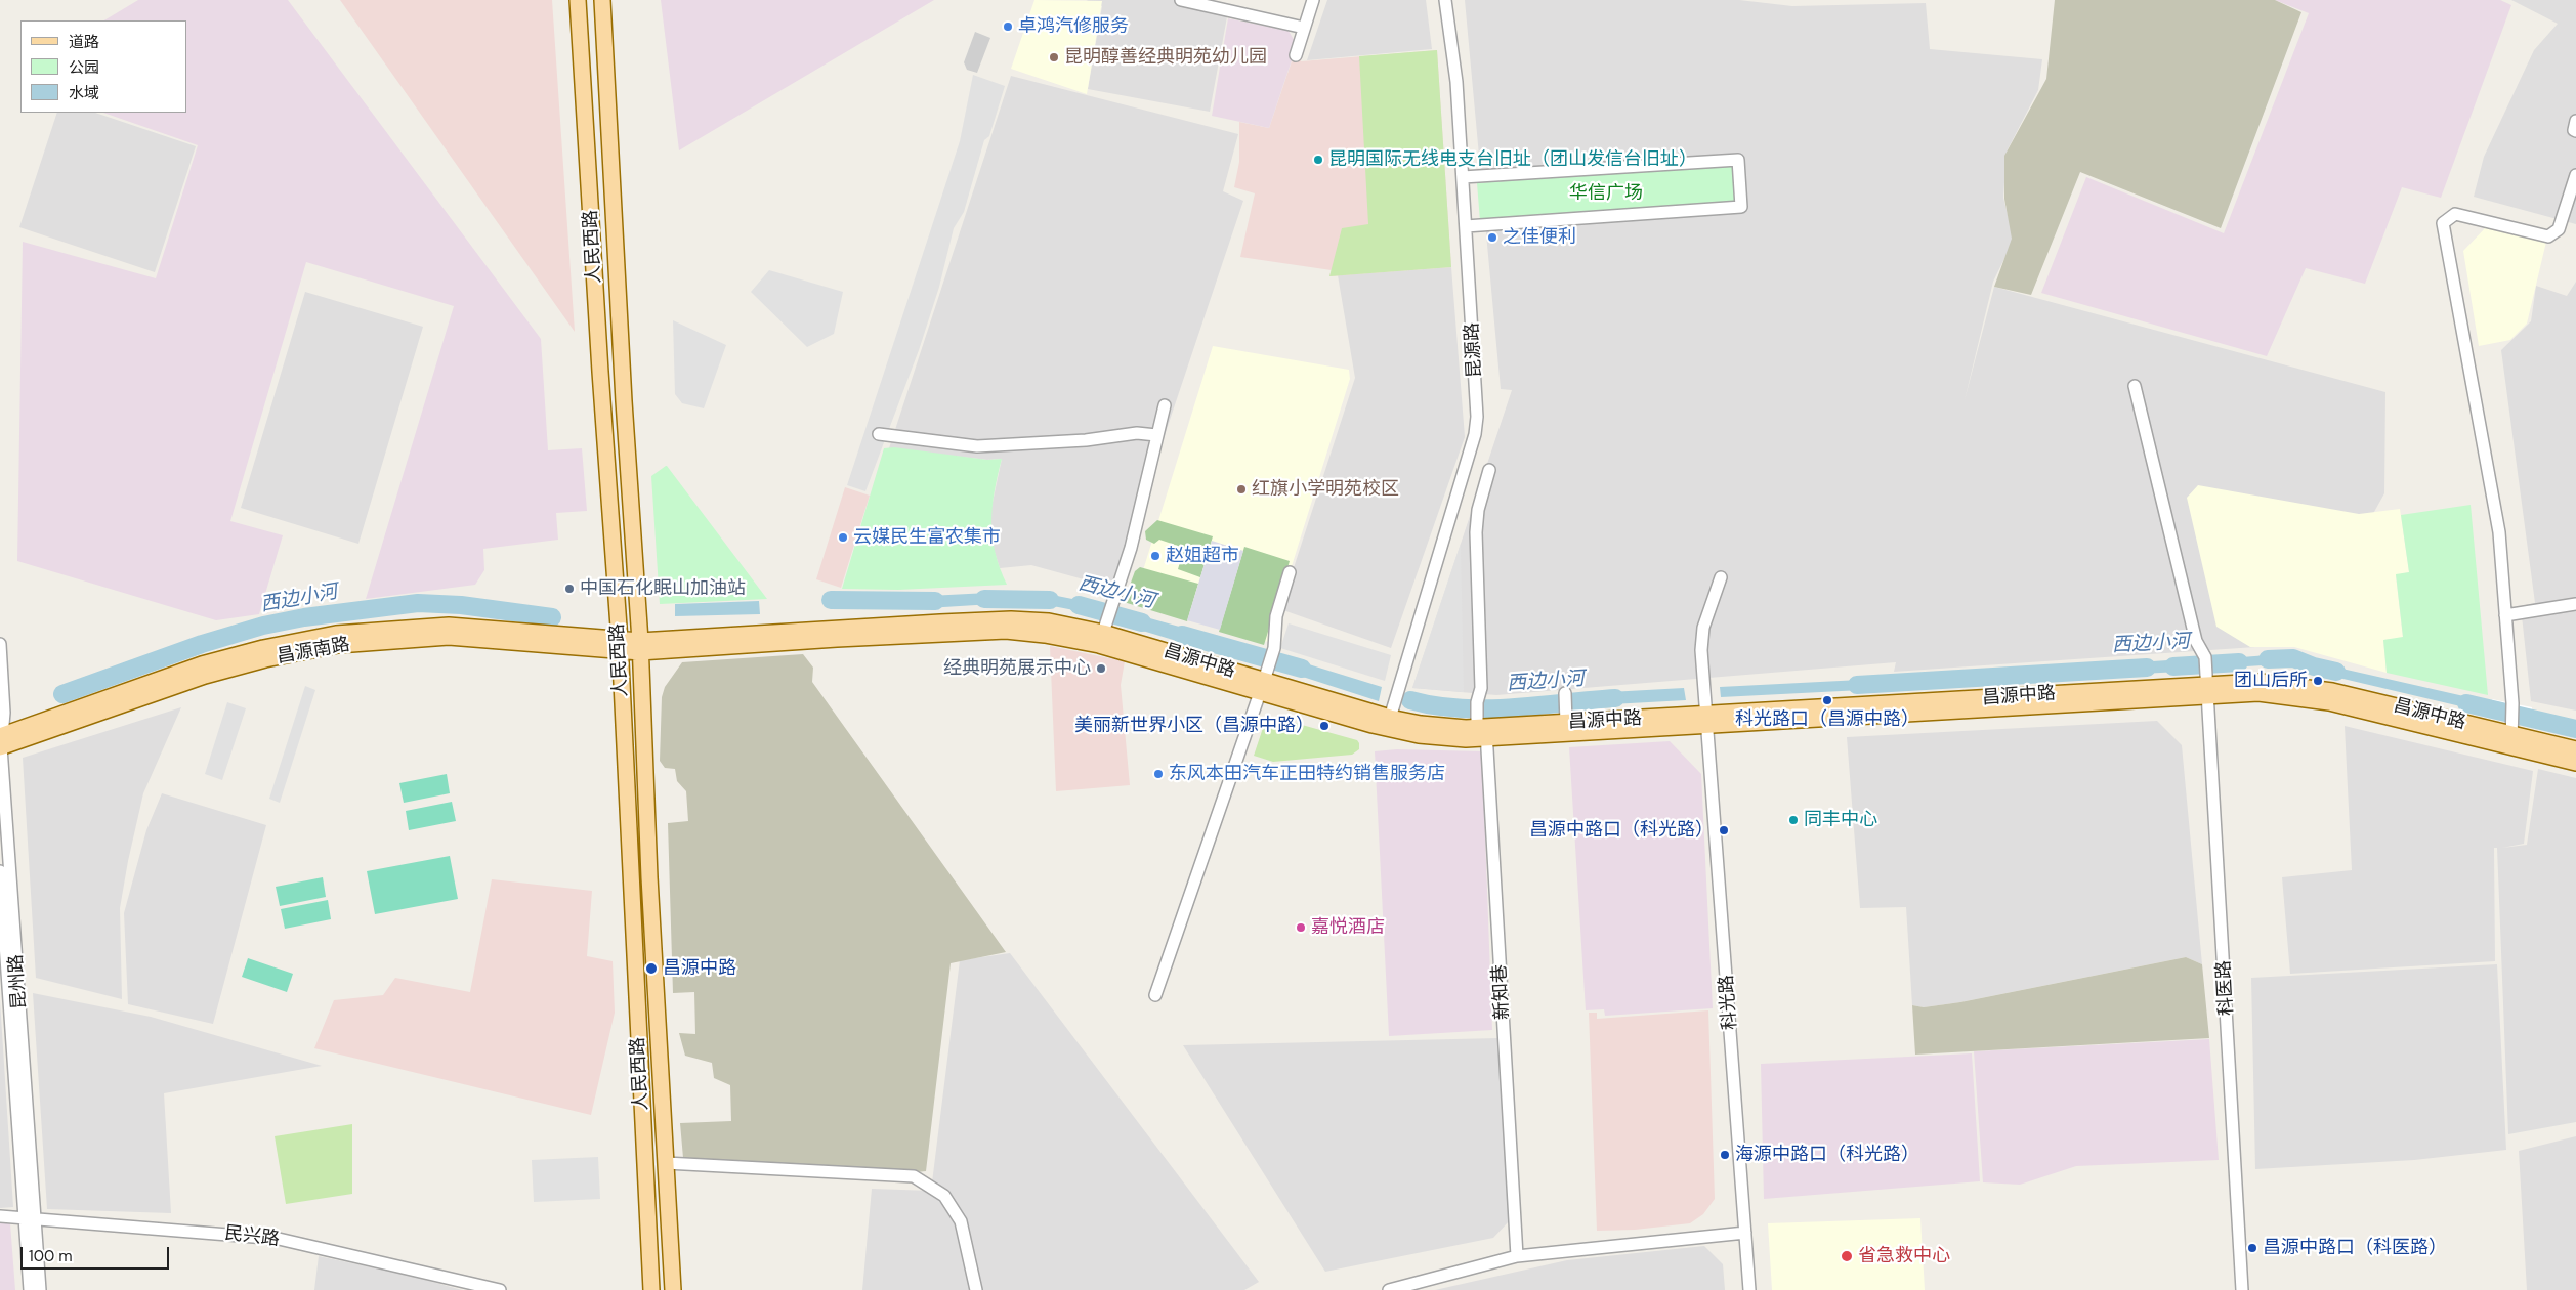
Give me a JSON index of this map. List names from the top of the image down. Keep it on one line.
{"streets":{"main road":["人民西路","昌源南路","昌源中路"],"street":["昆源路","昆州路","科医路","新知巷","科光路","民兴路"]},"crossings":[["人民西路","昌源南路"],["人民西路","昌源中路"],["昆源路","昌源中路"],["昌源南路","昌源中路"],["昌源南路","昆州路"],["昌源中路","科医路"],["昌源中路","新知巷"],["昌源中路","科光路"],["昆州路","民兴路"]],"water":["西边小河"],"parks":["华信广场"],"places":["卓鸿汽修服务","昆明醇善经典明苑幼儿园","昆明国际无线电支台旧址（团山发信台旧址）","之佳便利","红旗小学明苑校区","云媒民生富农集市","赵姐超市","中国石化眠山加油站","经典明苑展示中心","团山后所","科光路口（昌源中路）","美丽新世界小区（昌源中路）","东风本田汽车正田特约销售服务店","同丰中心","昌源中路口（科光路）","嘉悦酒店","昌源中路","海源中路口（科光路）","昌源中路口（科医路）","省急救中心"],"legend":["道路","公园","水域"],"scale_bar":"100 m"}
